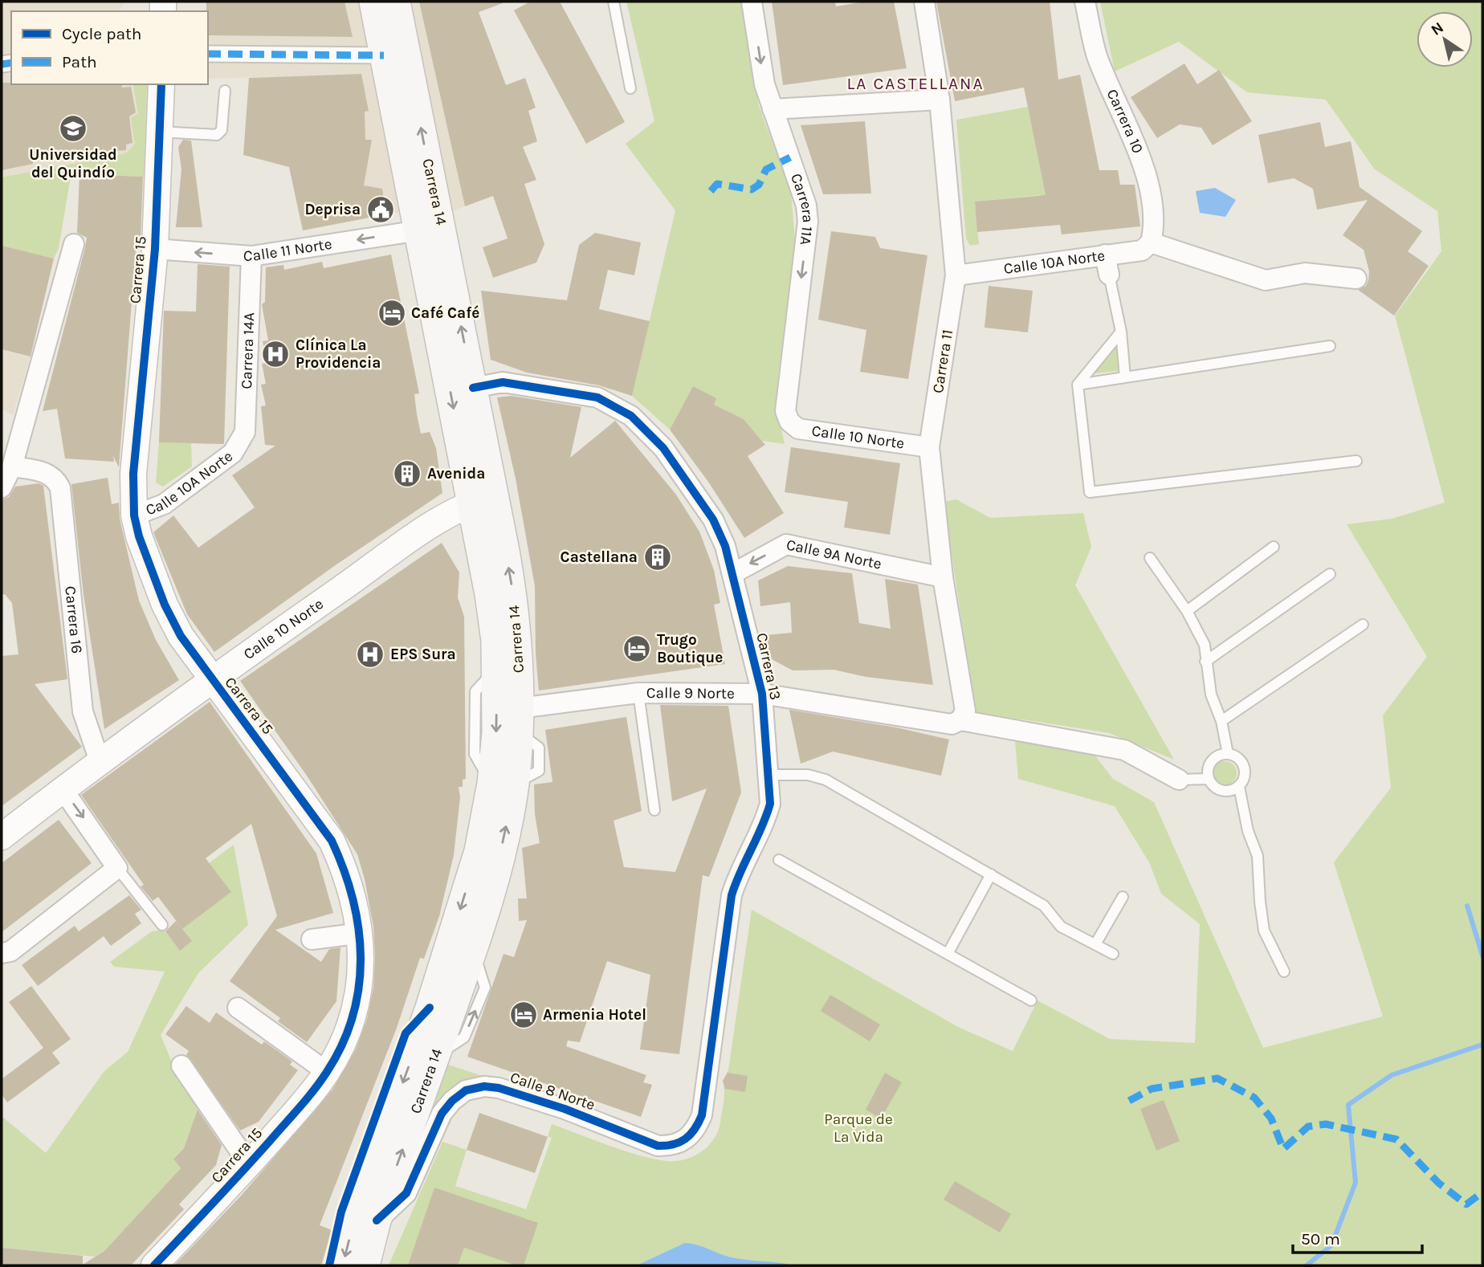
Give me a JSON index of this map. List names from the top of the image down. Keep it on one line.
{"streets":{"main road":["Carrera 14"],"street":["Carrera 10","Carrera 11A","Calle 11 Norte","Calle 10A Norte","Carrera 15","Carrera 14A","Carrera 11","Calle 10 Norte","Calle 9A Norte","Carrera 16","Carrera 13","Calle 9 Norte","Calle 8 Norte"]},"crossings":[["Carrera 10","Calle 10A Norte"],["Carrera 14","Calle 11 Norte"],["Carrera 14","Calle 10 Norte"],["Carrera 14","Carrera 13"],["Carrera 14","Calle 9 Norte"],["Carrera 14","Calle 8 Norte"],["Carrera 11A","Calle 10 Norte"],["Calle 11 Norte","Carrera 15"],["Calle 11 Norte","Carrera 14A"],["Calle 10A Norte","Carrera 15"],["Calle 10A Norte","Carrera 14A"],["Calle 10A Norte","Carrera 11"],["Carrera 15","Calle 10 Norte"],["Carrera 11","Calle 10 Norte"],["Carrera 11","Calle 9A Norte"],["Carrera 11","Calle 9 Norte"],["Calle 10 Norte","Carrera 16"],["Calle 9A Norte","Carrera 13"],["Carrera 13","Calle 9 Norte"],["Carrera 13","Calle 8 Norte"]],"one_way":["Carrera 11A","Calle 11 Norte","Calle 9A Norte"],"districts":["LA CASTELLANA"],"parks":["Parque de La Vida"],"places":{"school or university":["Universidad del Quindío"],"public building":["Deprisa"],"hotel":["Café Café","Trugo Boutique","Armenia Hotel"],"hospital":["Clínica La Providencia","EPS Sura"],"building":["Avenida","Castellana"]},"legend":["Cycle path","Path"],"scale_bar":"50 m","north":"top left"}
